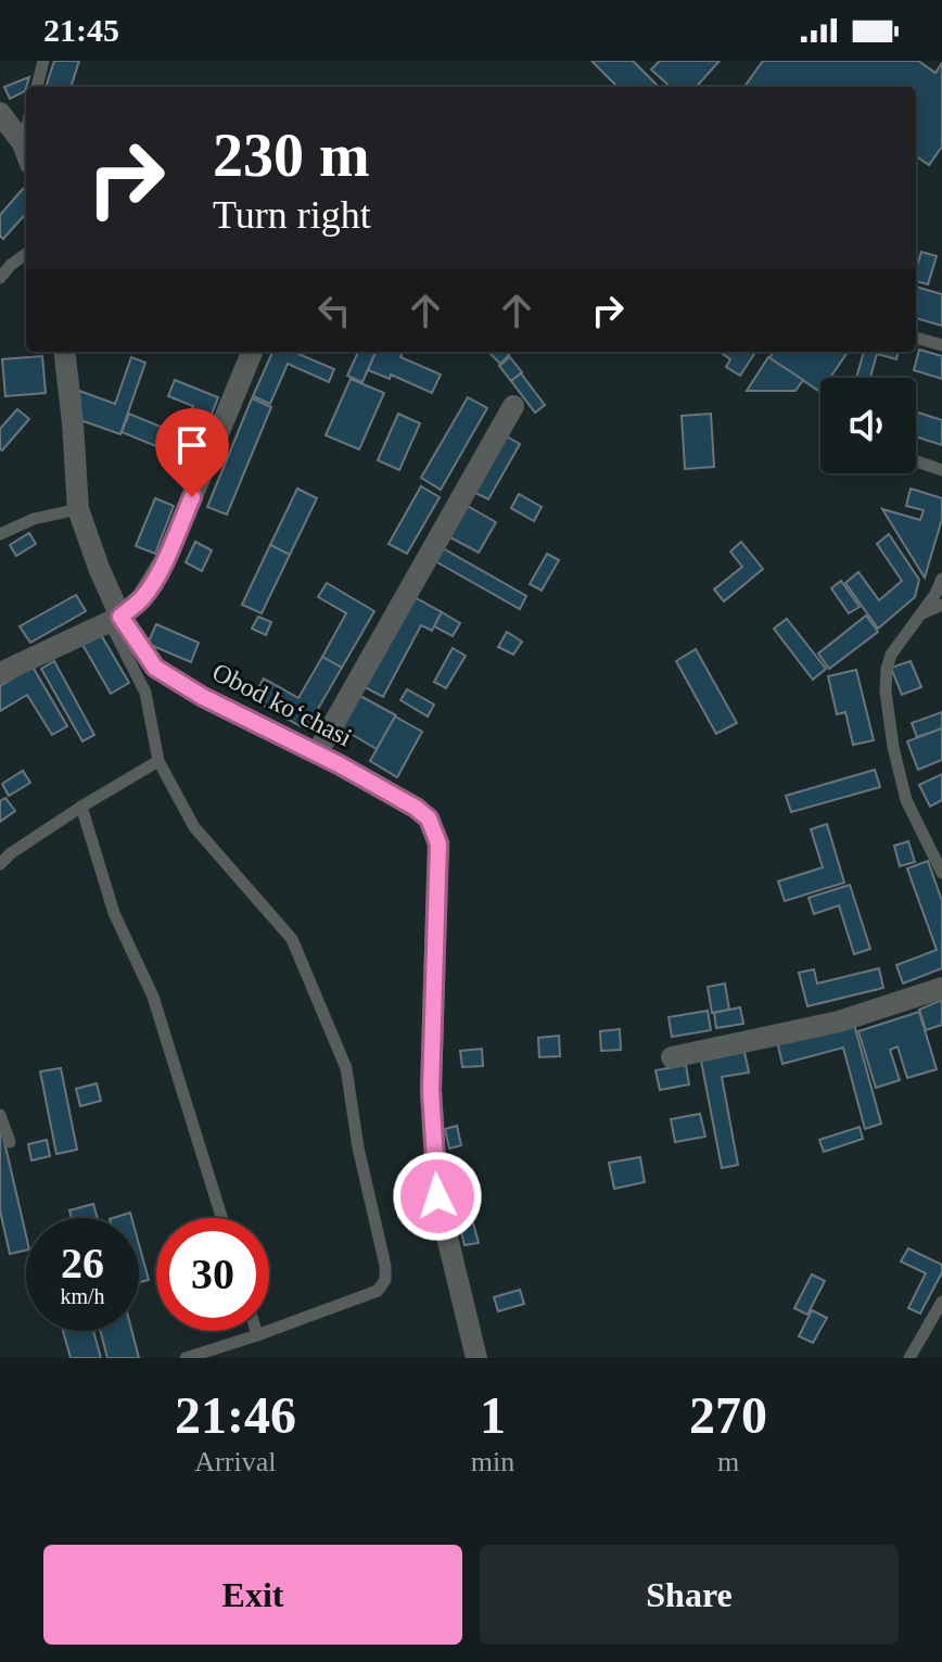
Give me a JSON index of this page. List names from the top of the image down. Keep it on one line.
{"streets":{"street":["Obod koʻchasi"]},"page":{"status":"21:45","turn":["230 m","Turn right"],"speed":"26 km/h","limit":"30","eta":["21:46","Arrival","1","min","270","m"],"buttons":["Exit","Share"]}}
